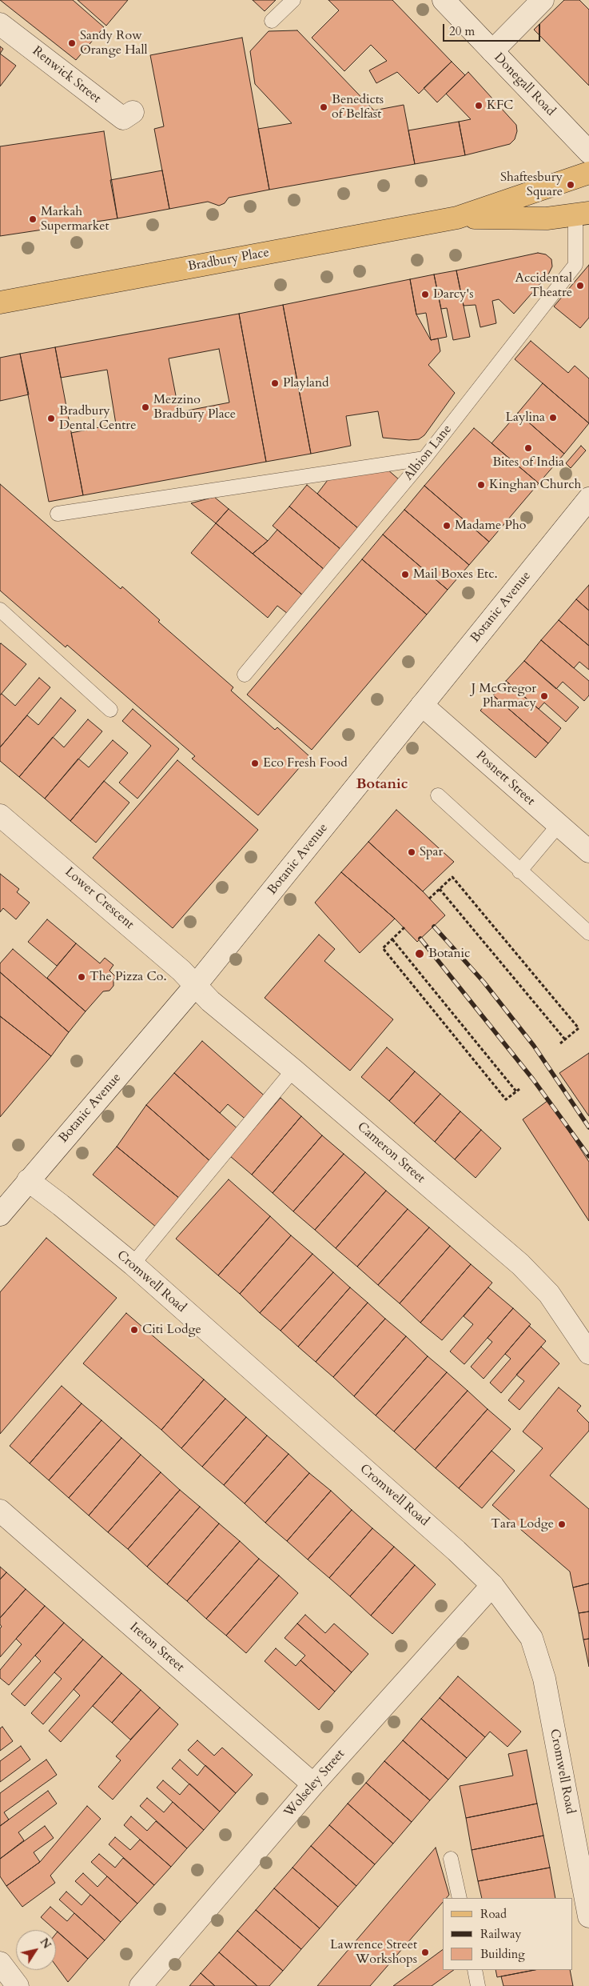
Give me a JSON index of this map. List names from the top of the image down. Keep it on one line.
{"streets":{"main road":["Bradbury Place"],"street":["Renwick Street","Donegall Road","Botanic Avenue","Posnett Street","Lower Crescent","Cameron Street","Cromwell Road","Ireton Street","Wolseley Street"],"lane":["Albion Lane"]},"crossings":[["Bradbury Place","Albion Lane"],["Botanic Avenue","Posnett Street"],["Botanic Avenue","Lower Crescent"],["Botanic Avenue","Cameron Street"],["Botanic Avenue","Cromwell Road"],["Lower Crescent","Cameron Street"],["Cromwell Road","Wolseley Street"],["Ireton Street","Wolseley Street"]],"districts":["Botanic"],"places":["Sandy Row Orange Hall","KFC","Benedicts of Belfast","Shaftesbury Square","Markah Supermarket","Accidental Theatre","Darcy's","Playland","Mezzino Bradbury Place","Laylina","Bradbury Dental Centre","Bites of India","Kinghan Church","Madame Pho","Mail Boxes Etc.","J McGregor Pharmacy","Eco Fresh Food","Spar","Botanic","The Pizza Co.","Citi Lodge","Tara Lodge","Lawrence Street Workshops"],"legend":["Road","Railway","Building"],"scale_bar":"20 m","north":"top right"}
